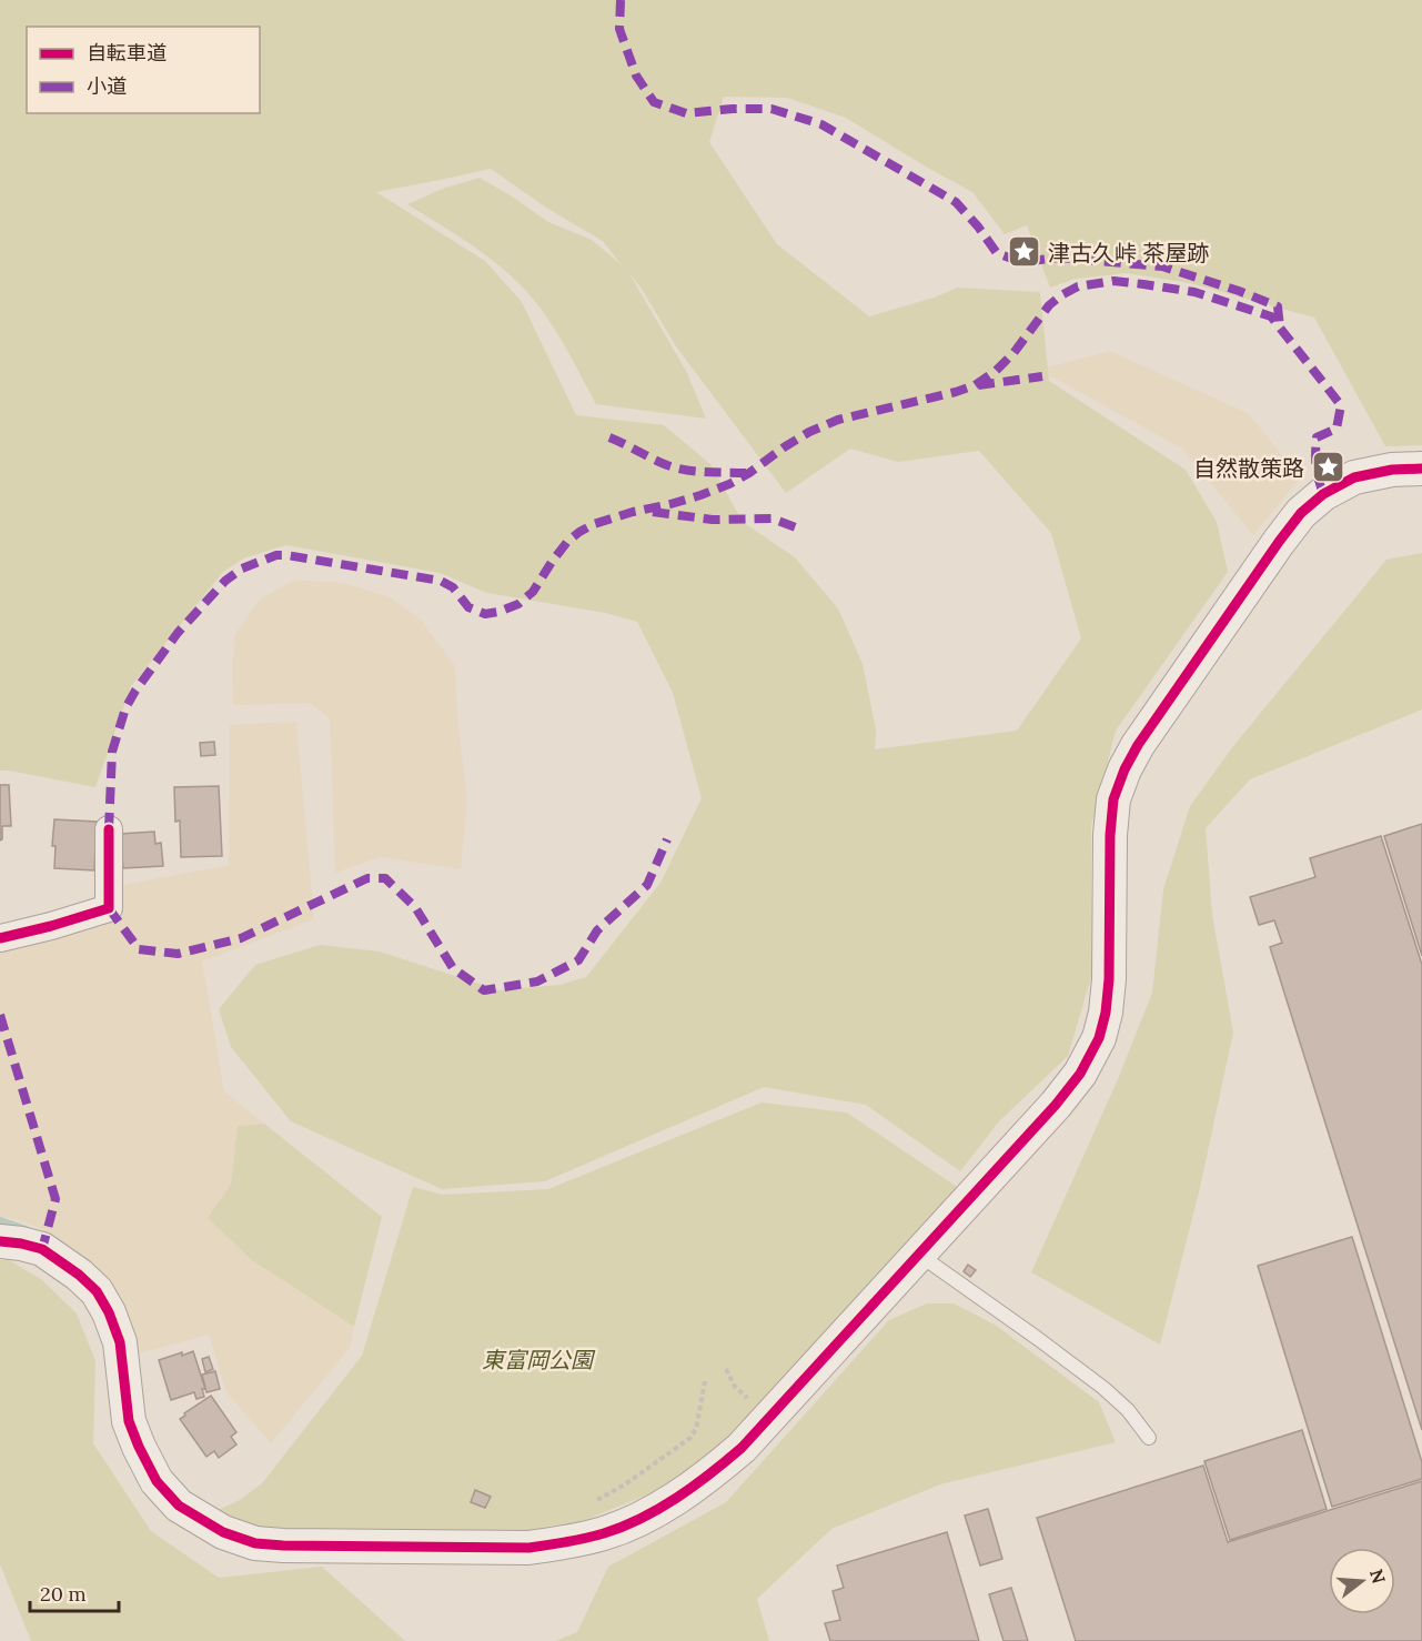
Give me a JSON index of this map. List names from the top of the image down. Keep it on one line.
{"parks":["東富岡公園"],"places":{"place":["津古久峠 茶屋跡","自然散策路"]},"legend":["自転車道","小道"],"scale_bar":"20 m","north":"right"}
